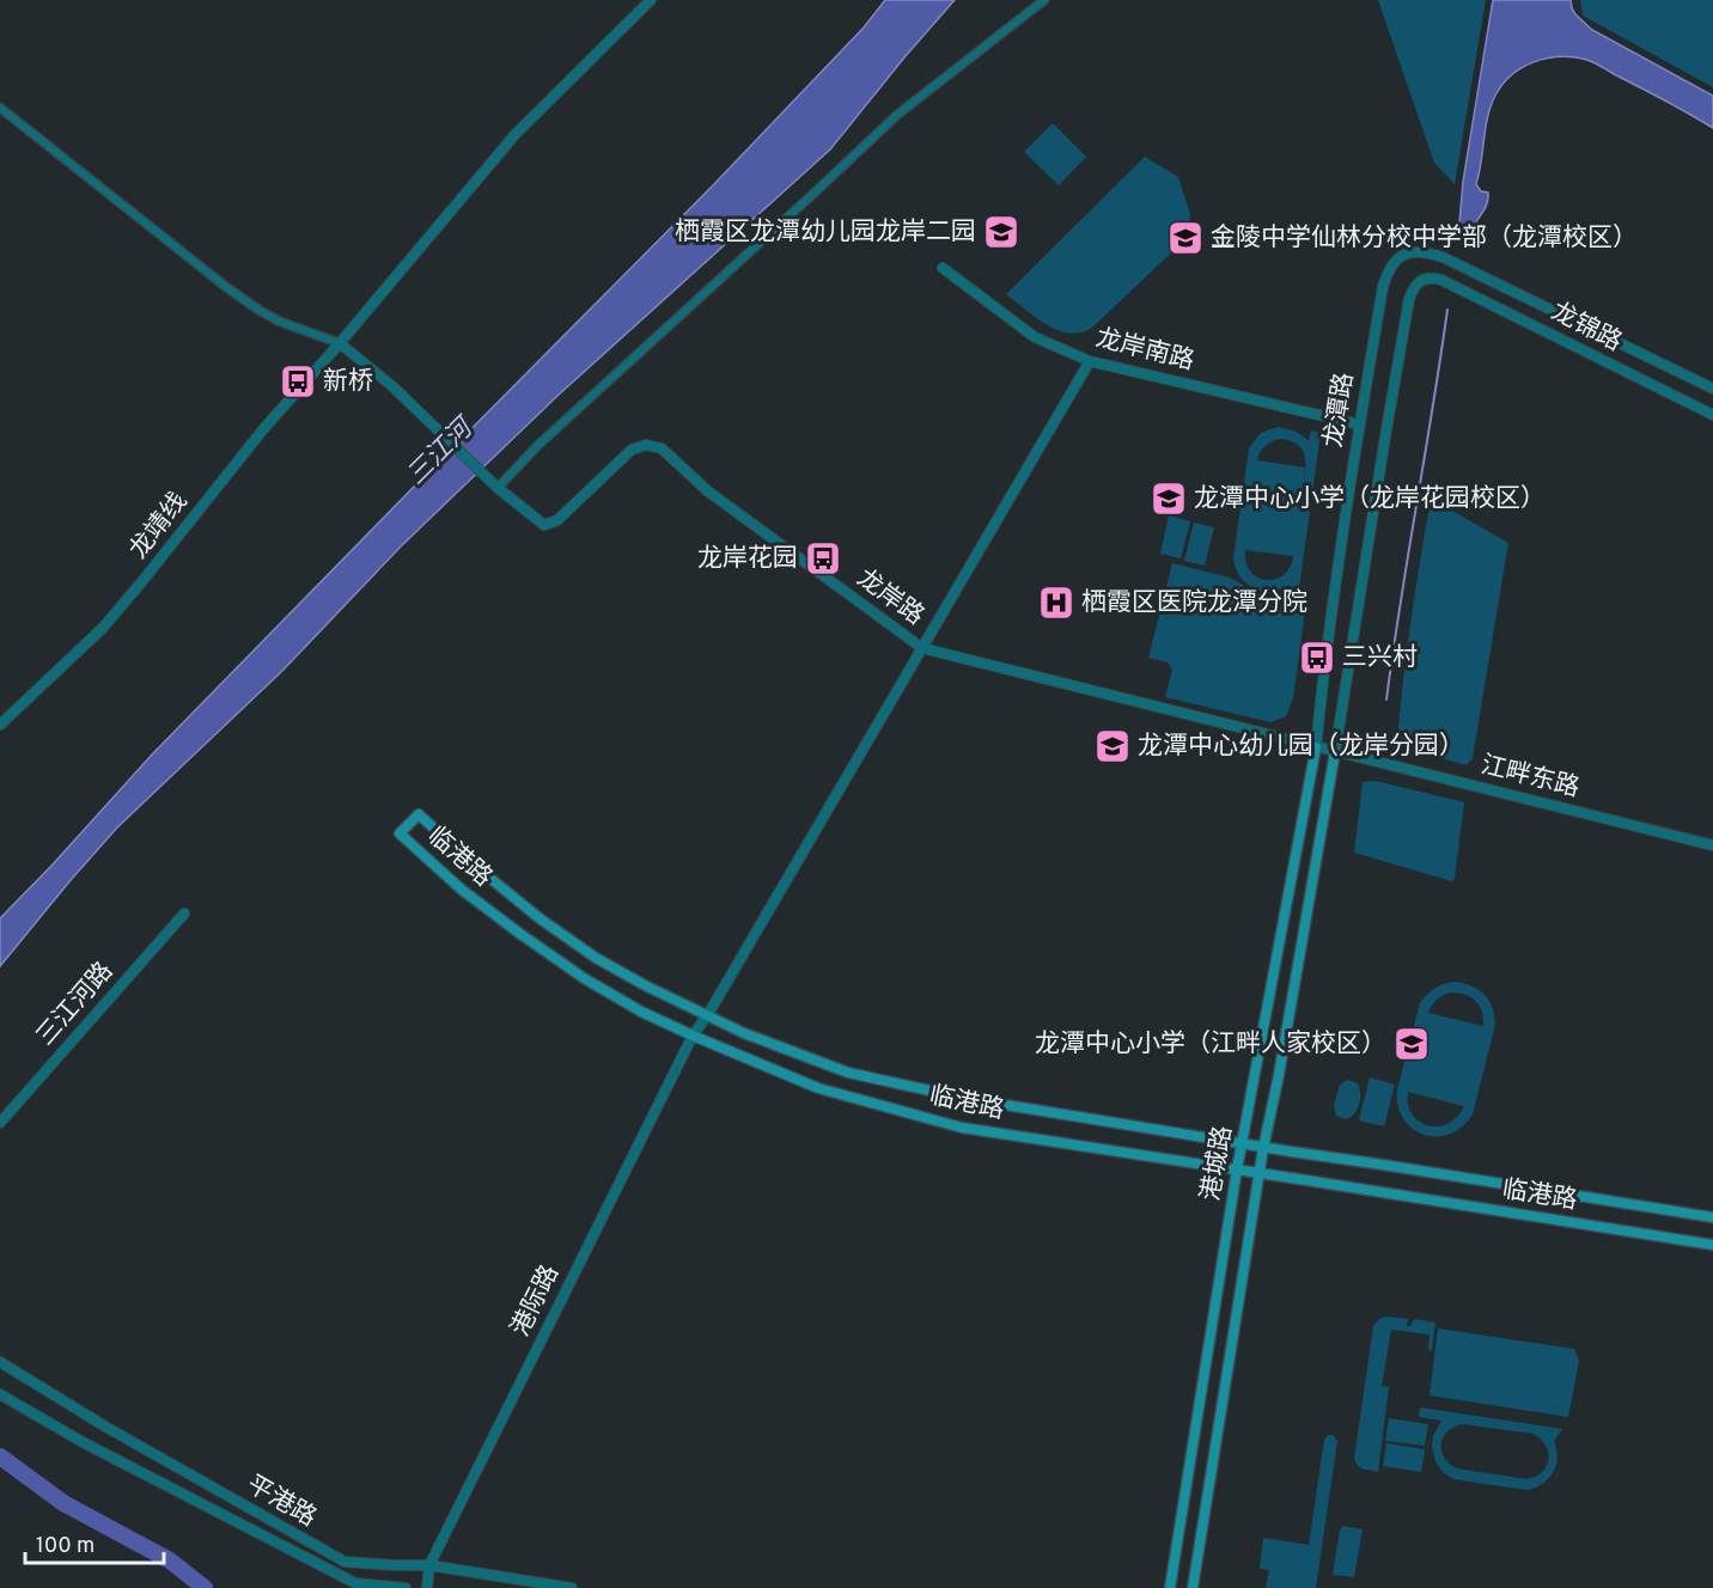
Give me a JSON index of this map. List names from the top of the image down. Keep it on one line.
{"streets":{"main road":["临港路","港城路"],"street":["龙锦路","龙岸南路","龙潭路","龙靖线","龙岸路","江畔东路","三江河路","港际路","平港路"]},"crossings":[["龙锦路","龙潭路"],["龙岸南路","龙潭路"],["龙岸南路","港际路"],["龙潭路","龙岸路"],["龙潭路","江畔东路"],["龙潭路","港城路"],["龙岸路","江畔东路"],["龙岸路","港城路"],["龙岸路","港际路"],["江畔东路","港城路"],["临港路","港城路"],["临港路","港际路"],["港际路","平港路"]],"water":["三江河"],"places":{"school or university":["栖霞区龙潭幼儿园龙岸二园","金陵中学仙林分校中学部（龙潭校区）","龙潭中心小学（龙岸花园校区）","龙潭中心幼儿园（龙岸分园）","龙潭中心小学（江畔人家校区）"],"bus stop":["新桥","龙岸花园","三兴村"],"hospital":["栖霞区医院龙潭分院"]},"scale_bar":"100 m"}
